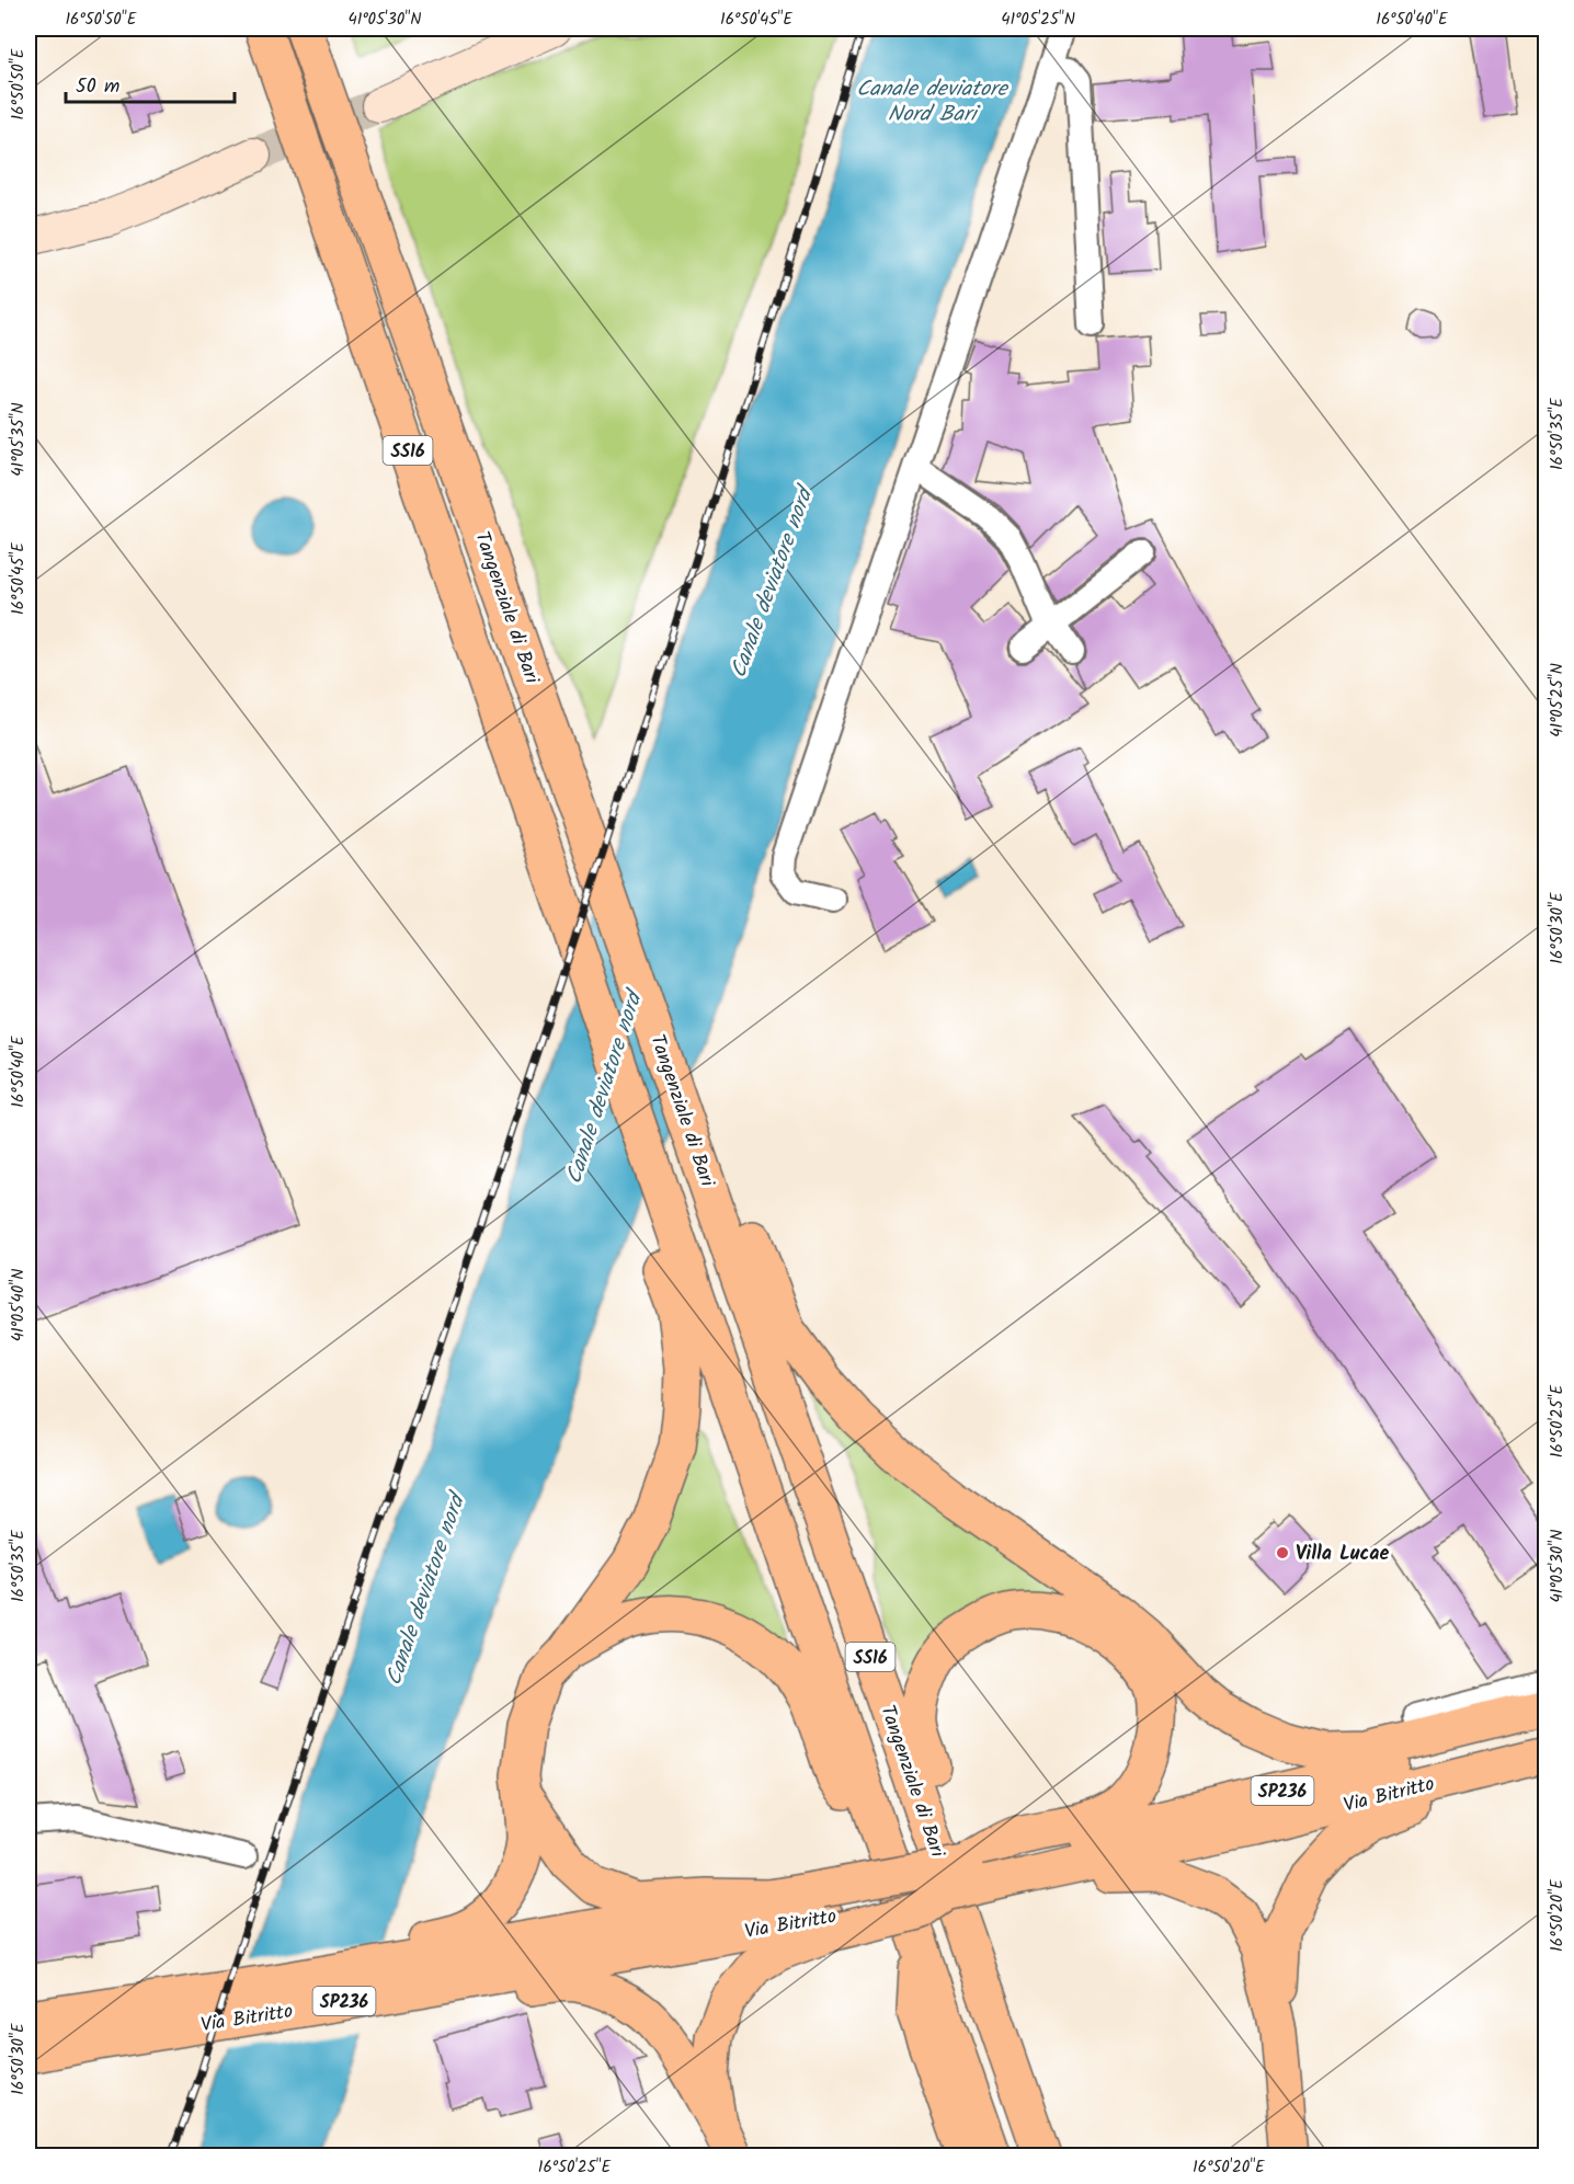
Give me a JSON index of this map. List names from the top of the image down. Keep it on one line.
{"streets":{"main road":["SS16","Tangenziale di Bari","SP236","Via Bitritto"]},"crossings":[["Tangenziale di Bari","Via Bitritto"]],"water":["Canale deviatore Nord Bari","Canale deviatore nord"],"places":["Villa Lucae"],"scale_bar":"50 m","coordinates":["16°50'50\"E","41°05'30\"N","16°50'45\"E","41°05'25\"N","16°50'40\"E","16°50'35\"E","41°05'35\"N","16°50'30\"E","41°05'40\"N","16°50'25\"E","16°50'20\"E"]}
